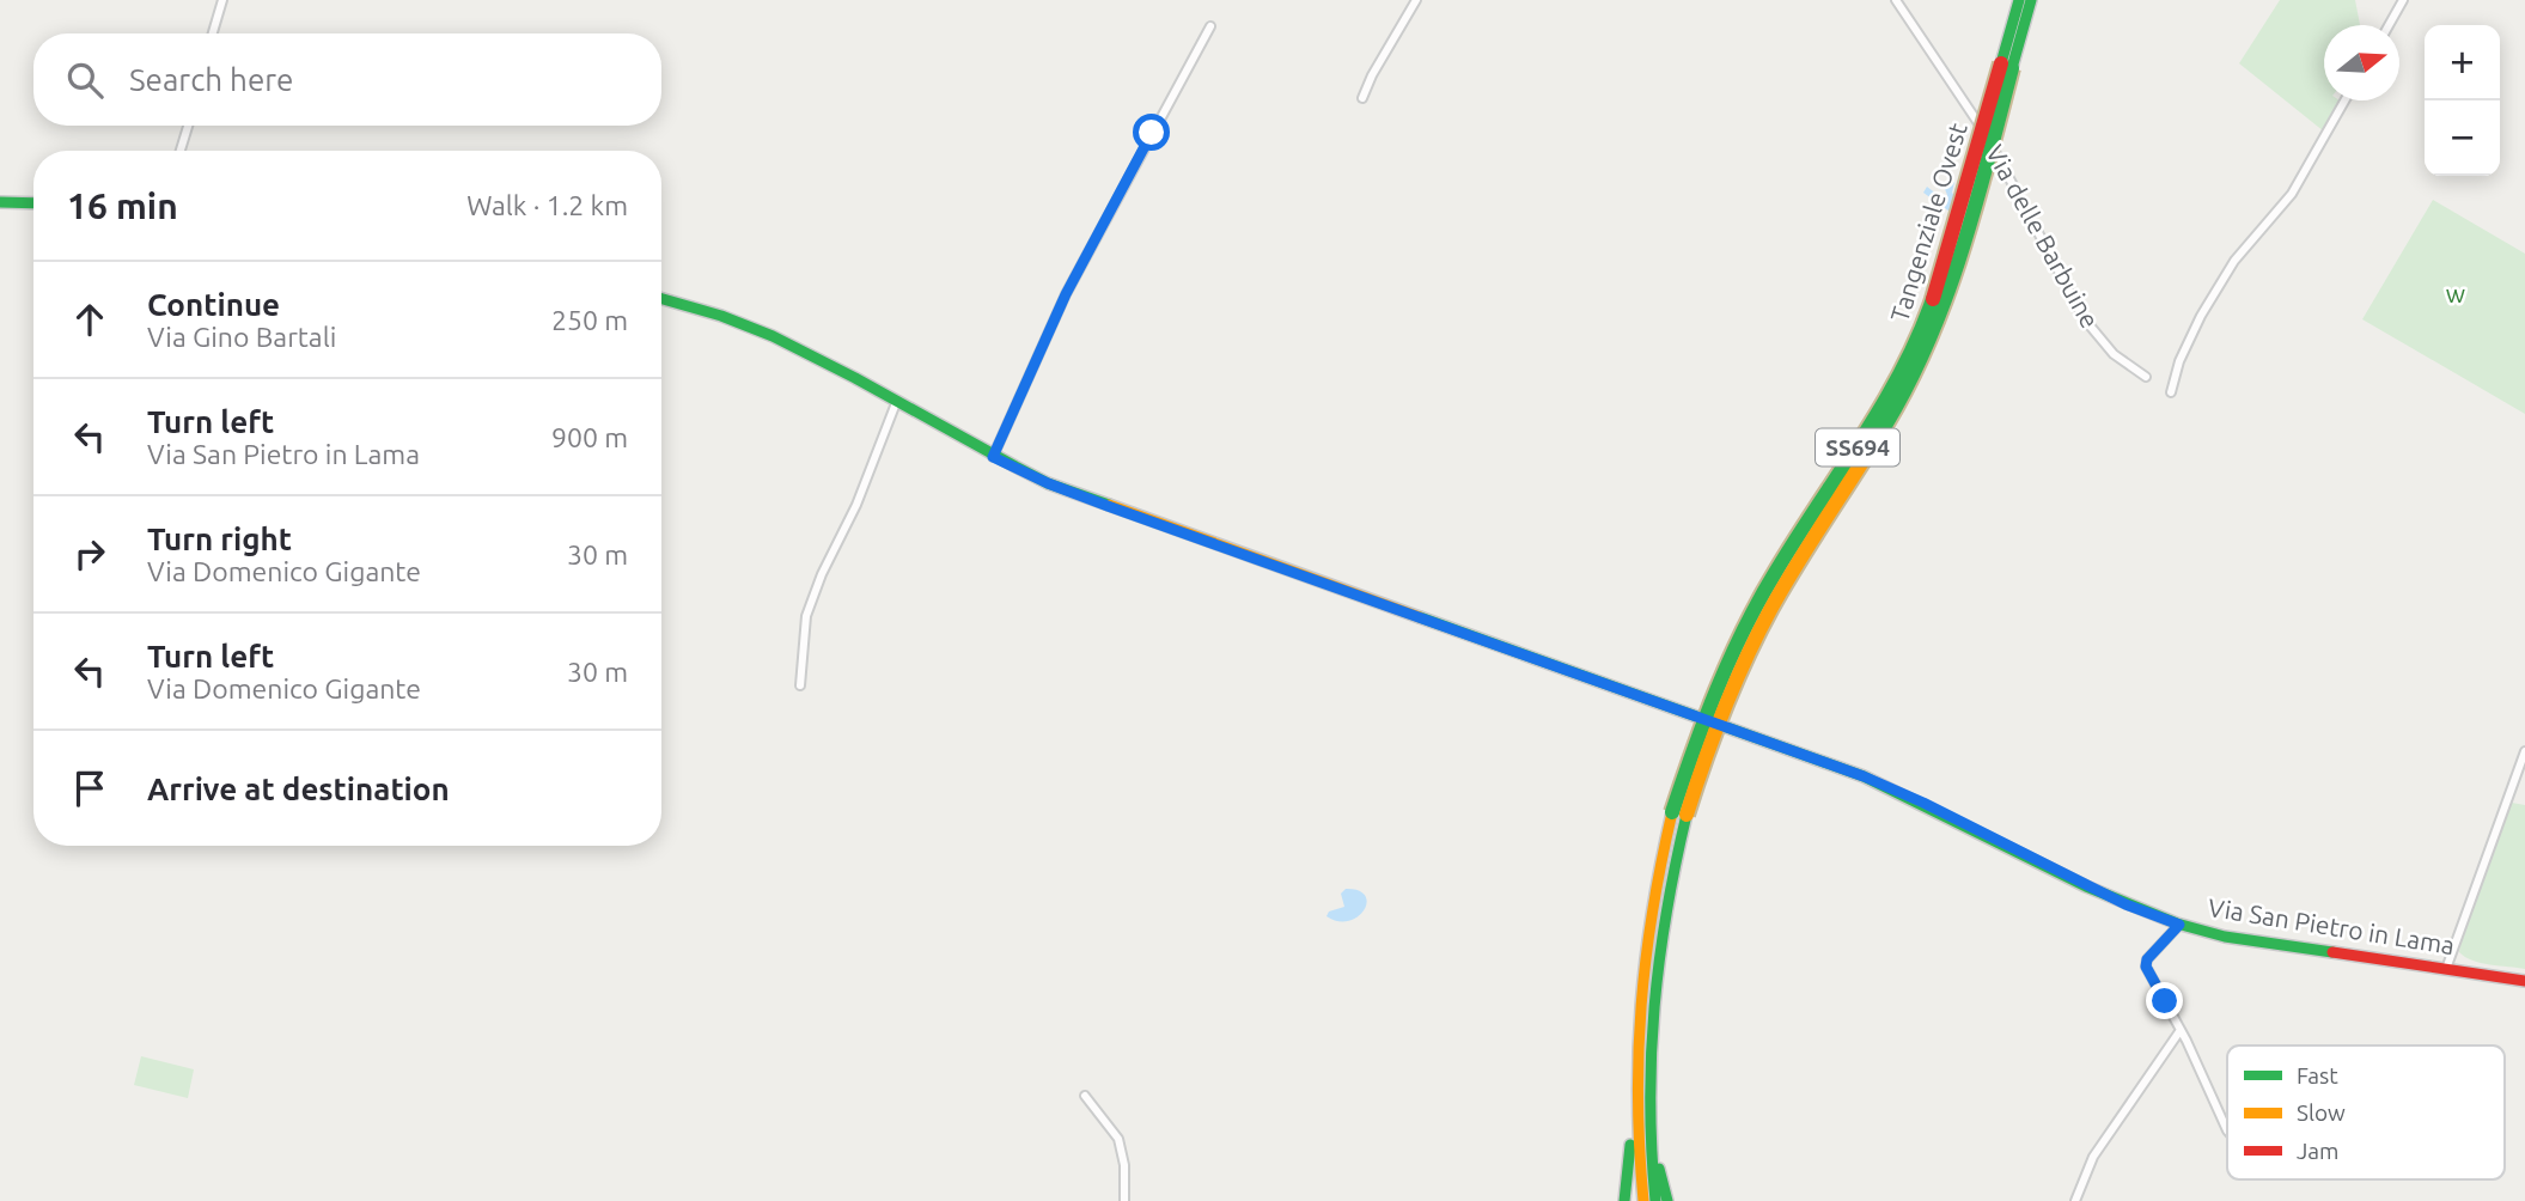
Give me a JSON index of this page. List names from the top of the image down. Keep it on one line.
{"streets":{"main road":["Tangenziale Ovest","SS694","Via San Pietro in Lama"],"street":["Via delle Barbuine"]},"parks":["w"],"legend":["Fast","Slow","Jam"],"north":"right","page":{"map_buttons":["+","−"],"search":"Search here","heading":["16 min","Walk · 1.2 km"],"list":[["Continue","Via Gino Bartali","250 m"],["Turn left","Via San Pietro in Lama","900 m"],["Turn right","Via Domenico Gigante","30 m"],["Turn left","Via Domenico Gigante","30 m"],"Arrive at destination"]}}
